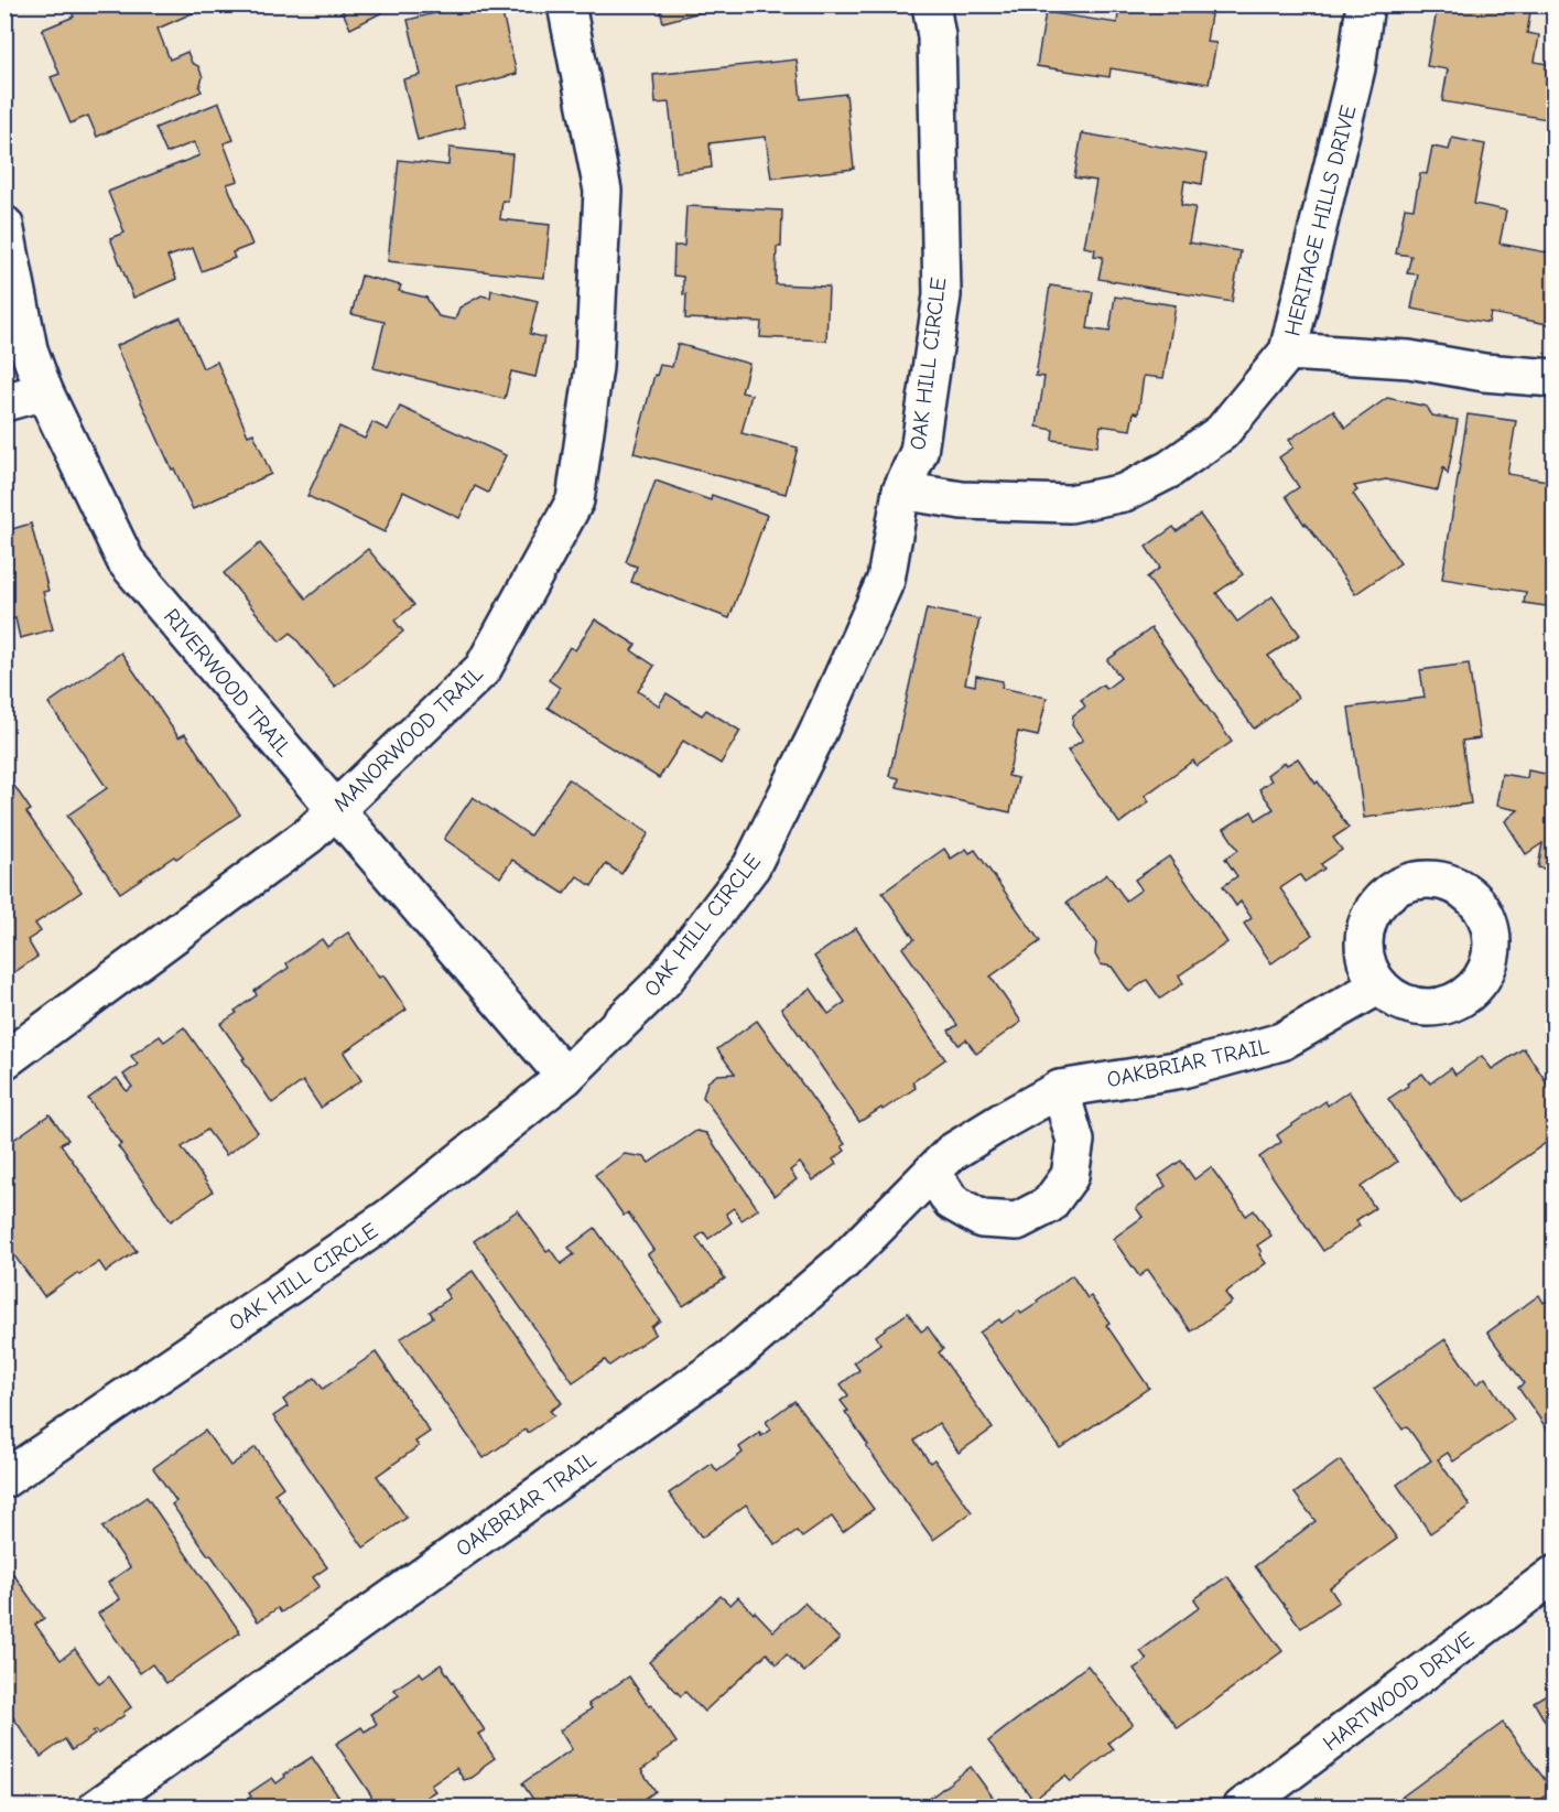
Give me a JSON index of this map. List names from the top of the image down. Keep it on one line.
{"streets":{"street":["HERITAGE HILLS DRIVE","OAK HILL CIRCLE","RIVERWOOD TRAIL","MANORWOOD TRAIL","OAKBRIAR TRAIL","HARTWOOD DRIVE"]},"crossings":[["HERITAGE HILLS DRIVE","OAK HILL CIRCLE"],["OAK HILL CIRCLE","RIVERWOOD TRAIL"],["RIVERWOOD TRAIL","MANORWOOD TRAIL"]]}
